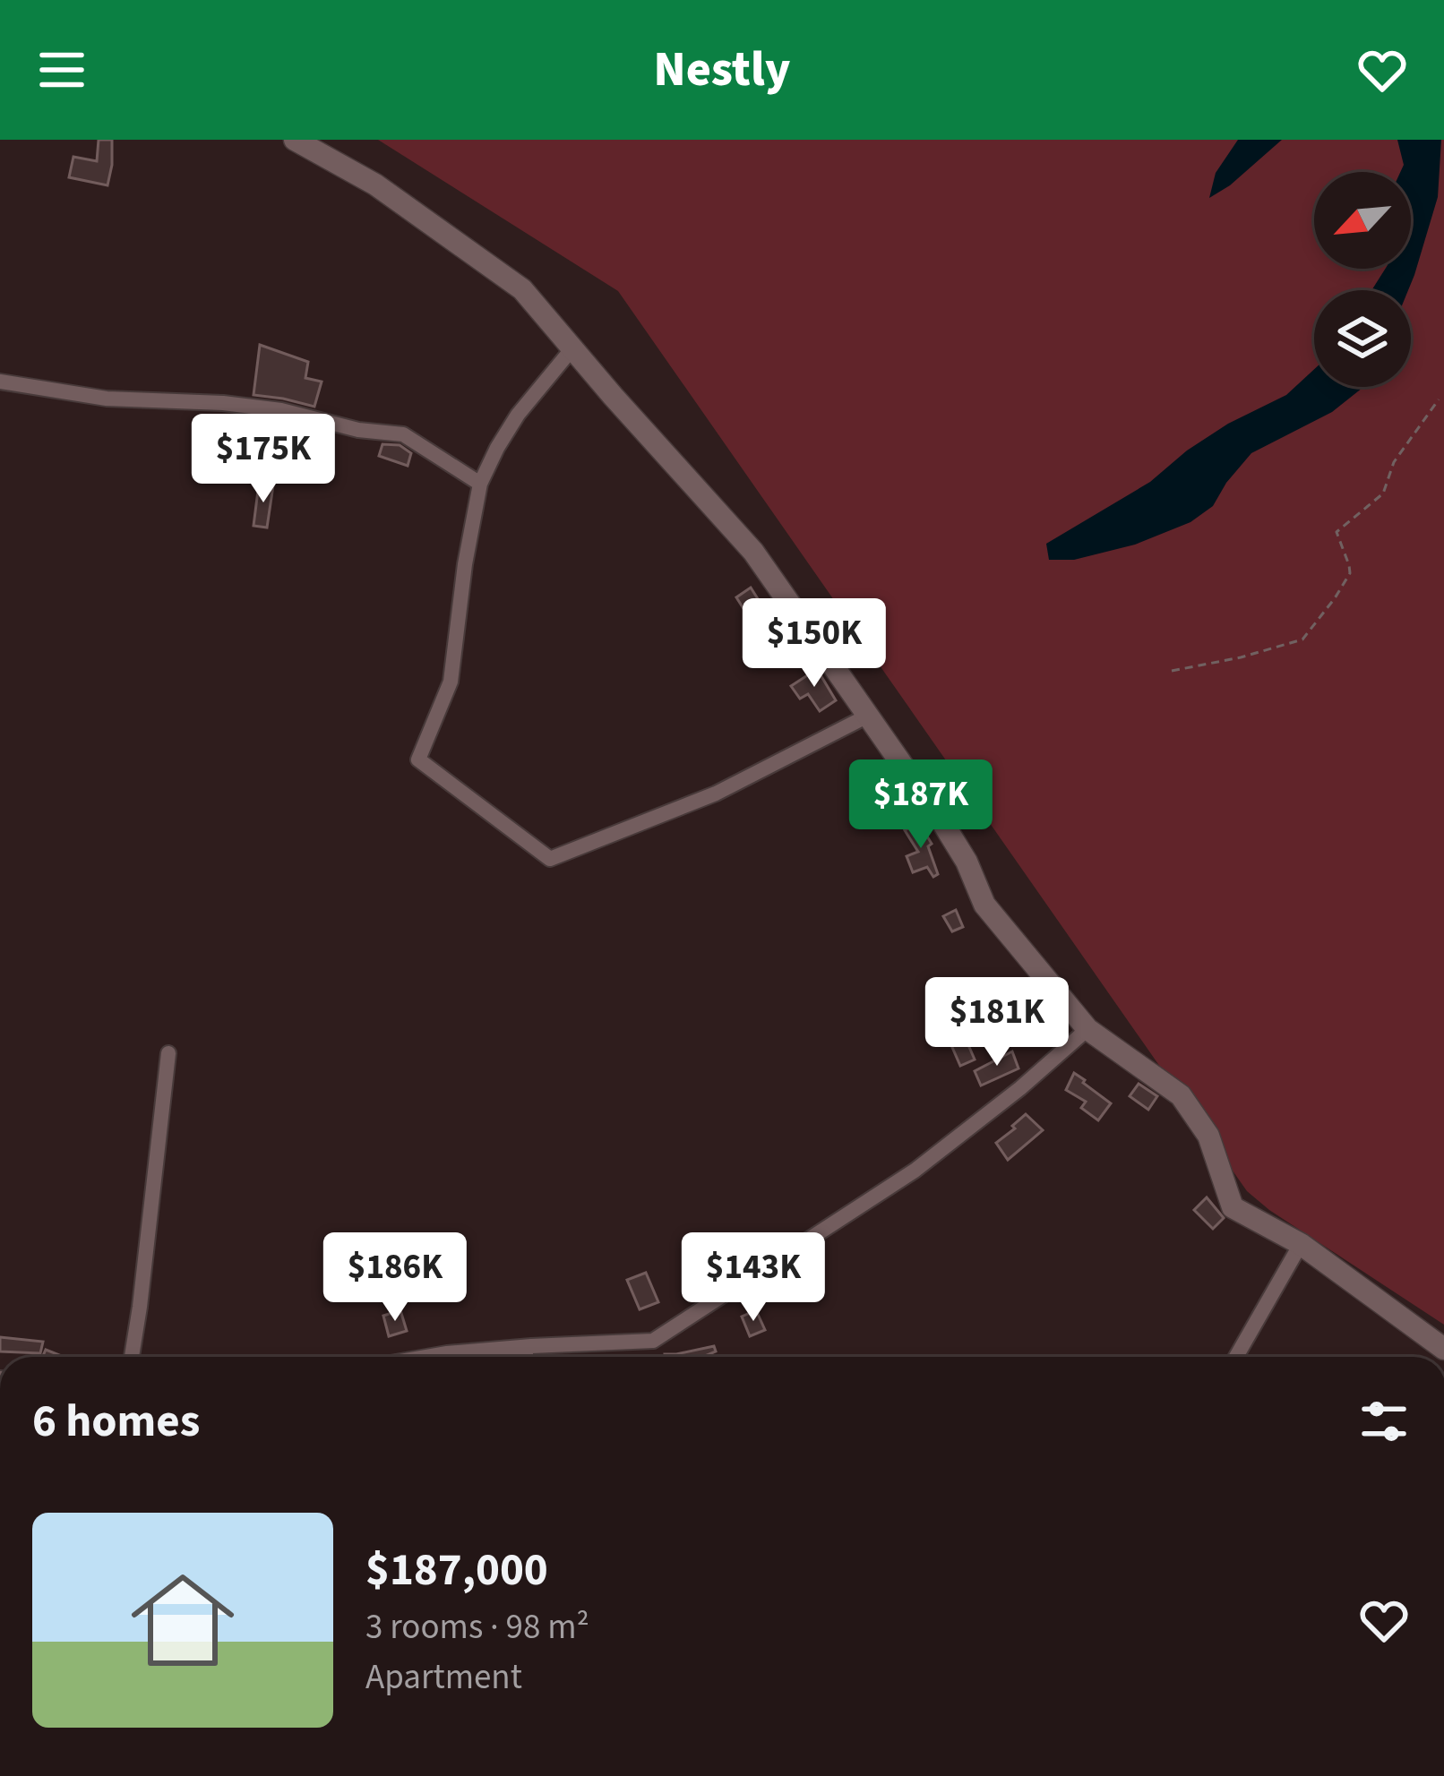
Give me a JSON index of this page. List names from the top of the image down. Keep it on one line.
{"north":"bottom left","page":{"header":"Nestly","price":["$175K","$150K","$187K","$181K","$186K","$143K"],"heading":"6 homes","list":[{"name":"$187,000","note":"3 rooms · 98 m² · Apartment"}]}}
